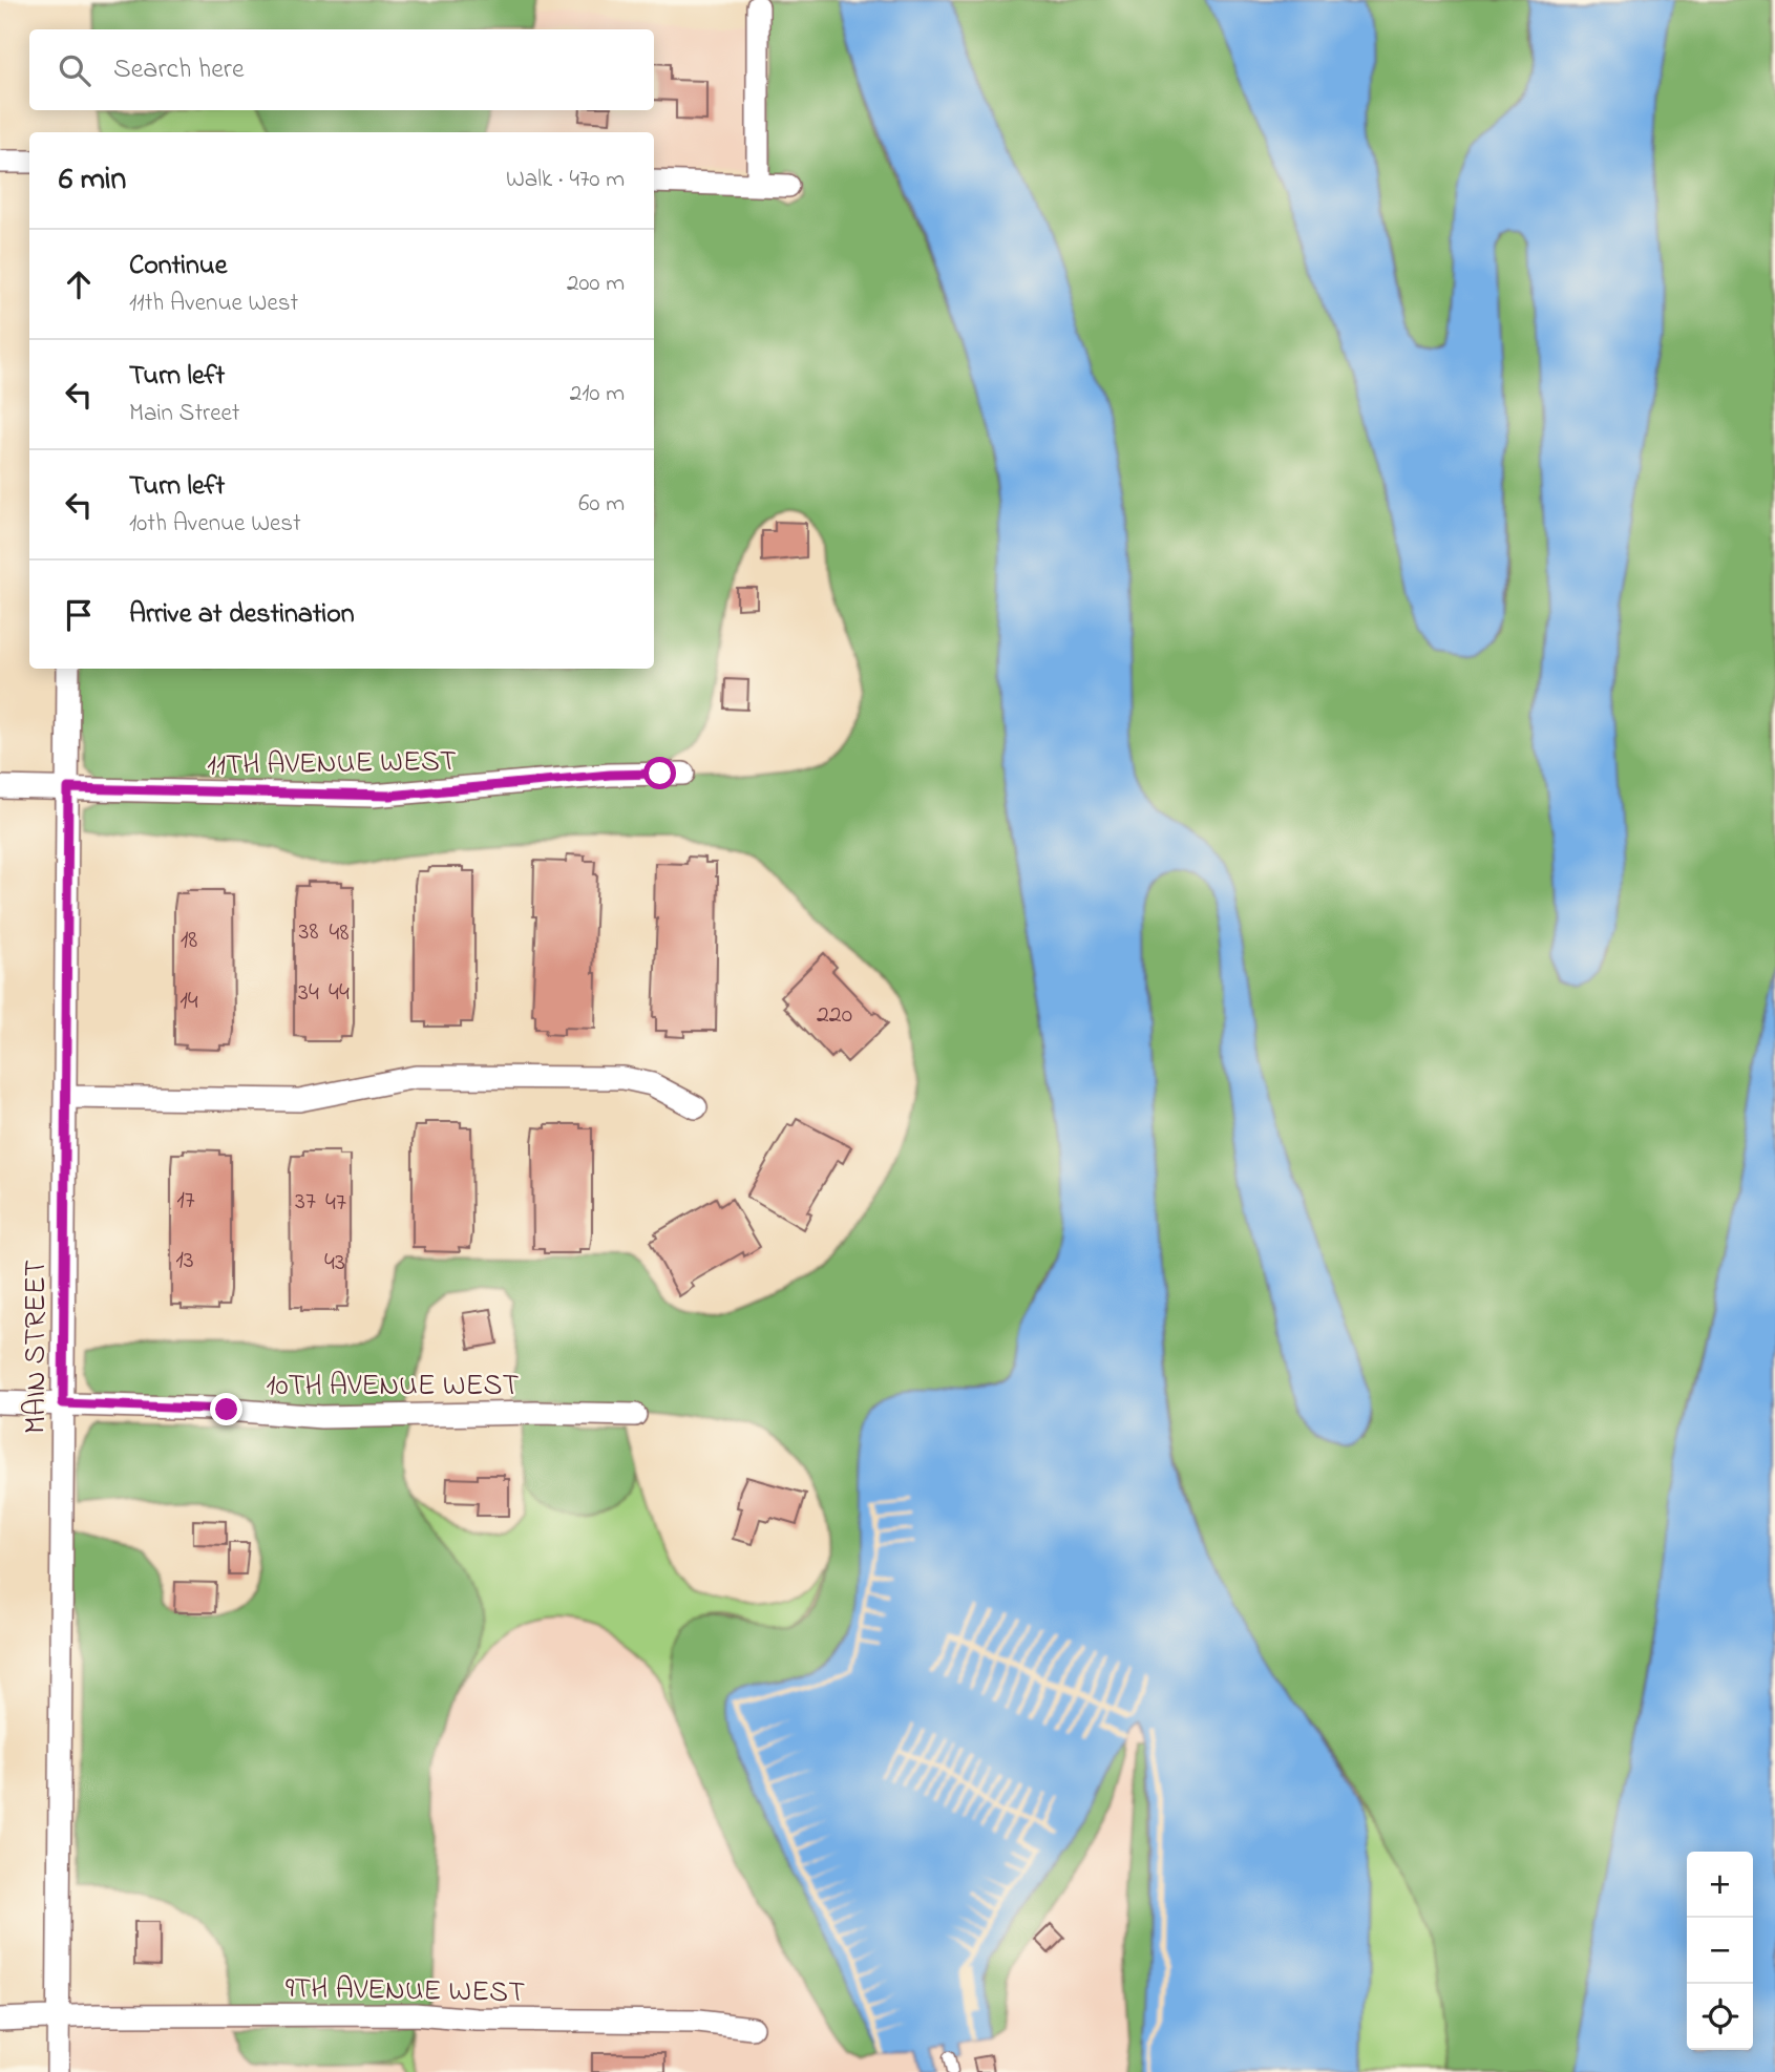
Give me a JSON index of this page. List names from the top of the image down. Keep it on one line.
{"streets":{"street":["11TH AVENUE WEST","MAIN STREET","10TH AVENUE WEST","9TH AVENUE WEST"]},"crossings":[["11TH AVENUE WEST","MAIN STREET"],["MAIN STREET","10TH AVENUE WEST"],["MAIN STREET","9TH AVENUE WEST"]],"house_numbers":["38","48","18","34","44","14","220","17","37","47","13","43"],"page":{"search":"Search here","heading":["6 min","Walk · 470 m"],"list":[["Continue","11th Avenue West","200 m"],["Turn left","Main Street","210 m"],["Turn left","10th Avenue West","60 m"],"Arrive at destination"],"map_buttons":["+","−"]}}
